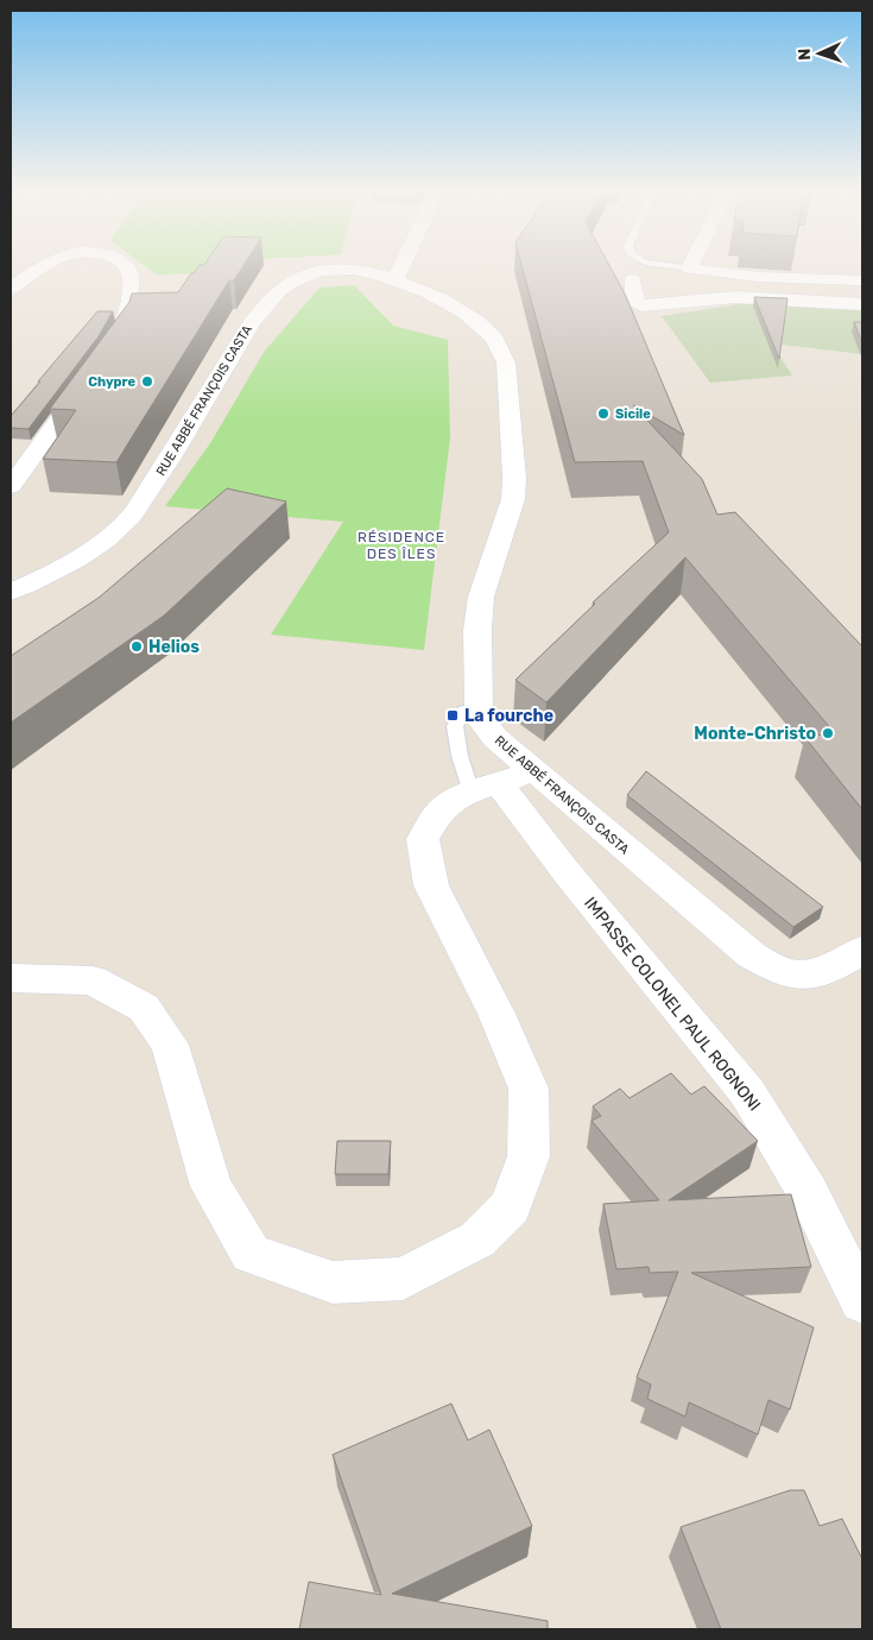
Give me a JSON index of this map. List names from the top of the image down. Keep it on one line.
{"streets":{"street":["RUE ABBÉ FRANÇOIS CASTA","IMPASSE COLONEL PAUL ROGNONI"]},"crossings":[["RUE ABBÉ FRANÇOIS CASTA","IMPASSE COLONEL PAUL ROGNONI"]],"districts":["RÉSIDENCE DES ÎLES"],"places":{"other":["Chypre","Sicile","Helios","Monte-Christo"],"transit":["La fourche"]},"north":"left"}
